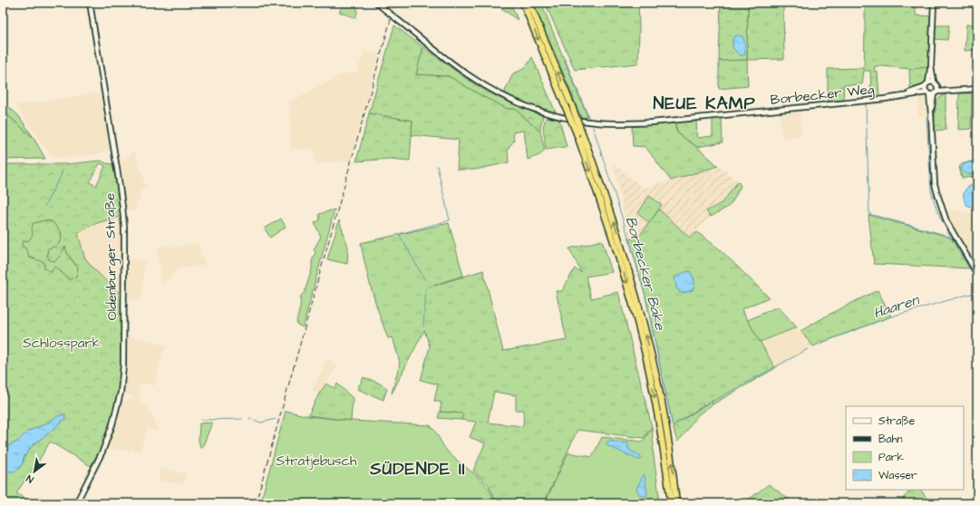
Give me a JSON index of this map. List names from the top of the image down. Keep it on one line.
{"streets":{"street":["Borbecker Weg","Oldenburger Straße"]},"districts":["NEUE KAMP","SÜDENDE II"],"water":["Borbecker Bäke","Haaren"],"parks":["Schlosspark","Stratjebusch"],"legend":["Straße","Bahn","Park","Wasser"],"north":"bottom left"}
